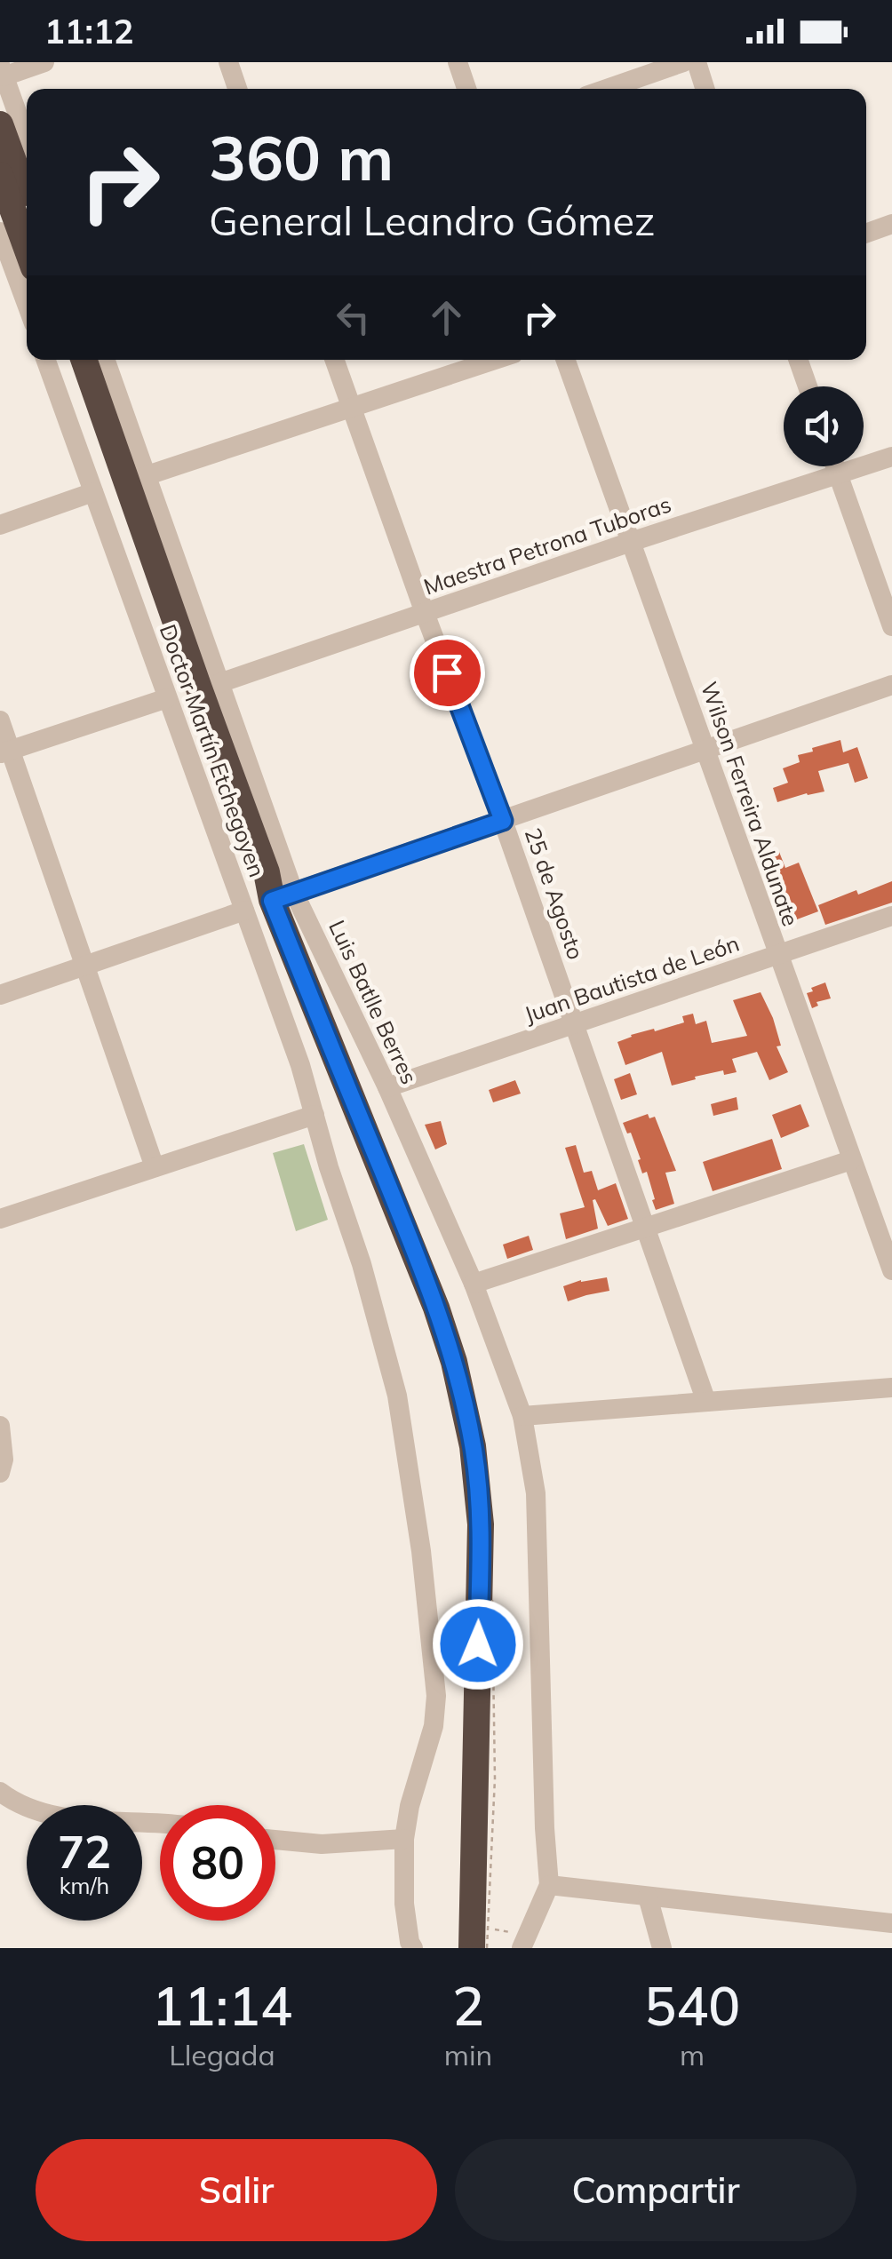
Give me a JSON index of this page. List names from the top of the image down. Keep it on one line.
{"streets":{"street":["Maestra Petrona Tuboras","Doctor Martín Etchegoyen","Wilson Ferreira Aldunate","25 de Agosto","Juan Bautista de León","Luis Batlle Berres"]},"crossings":[["Maestra Petrona Tuboras","Wilson Ferreira Aldunate"],["Maestra Petrona Tuboras","25 de Agosto"],["Maestra Petrona Tuboras","Luis Batlle Berres"],["Wilson Ferreira Aldunate","Juan Bautista de León"],["25 de Agosto","Juan Bautista de León"],["Juan Bautista de León","Luis Batlle Berres"]],"page":{"status":"11:12","turn":["360 m","General Leandro Gómez"],"speed":"72 km/h","limit":"80","eta":["11:14","Llegada","2","min","540","m"],"buttons":["Salir","Compartir"]}}
